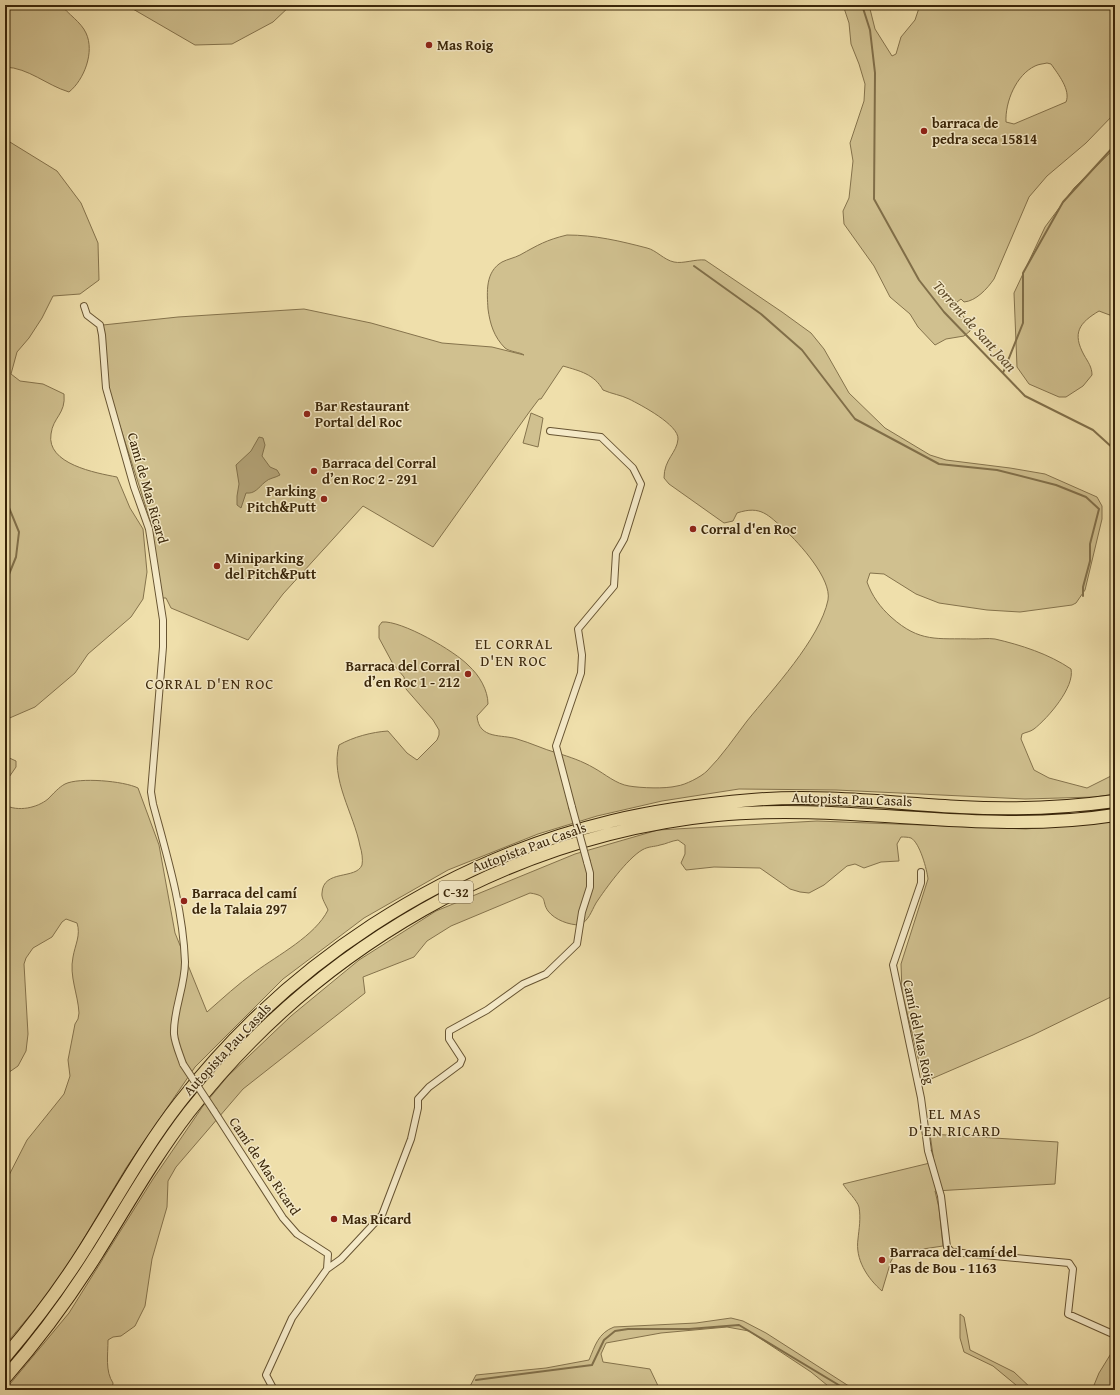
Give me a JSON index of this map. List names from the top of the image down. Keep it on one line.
{"streets":{"highway":["Autopista Pau Casals","C-32"],"street":["Camí de Mas Ricard","Camí del Mas Roig"]},"districts":["EL CORRAL D'EN ROC","CORRAL D'EN ROC","EL MAS D'EN RICARD"],"water":["Torrent de Sant Joan"],"places":["Mas Roig","barraca de pedra seca 15814","Bar Restaurant Portal del Roc","Barraca del Corral d’en Roc 2 - 291","Parking Pitch&Putt","Corral d'en Roc","Miniparking del Pitch&Putt","Barraca del Corral d’en Roc 1 - 212","Barraca del camí de la Talaia 297","Mas Ricard","Barraca del camí del Pas de Bou - 1163"]}
